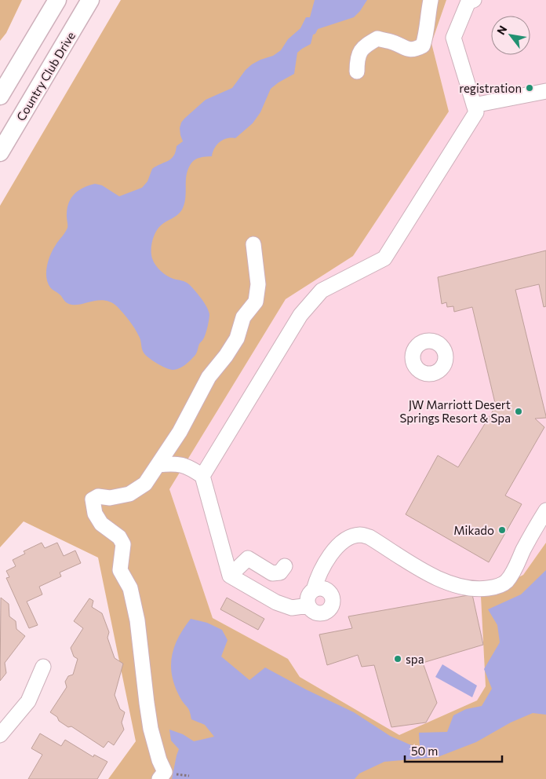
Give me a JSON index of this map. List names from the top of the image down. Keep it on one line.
{"streets":{"main road":["Country Club Drive"]},"places":["registration","JW Marriott Desert Springs Resort & Spa","Mikado","spa"],"scale_bar":"50 m","north":"top left"}
